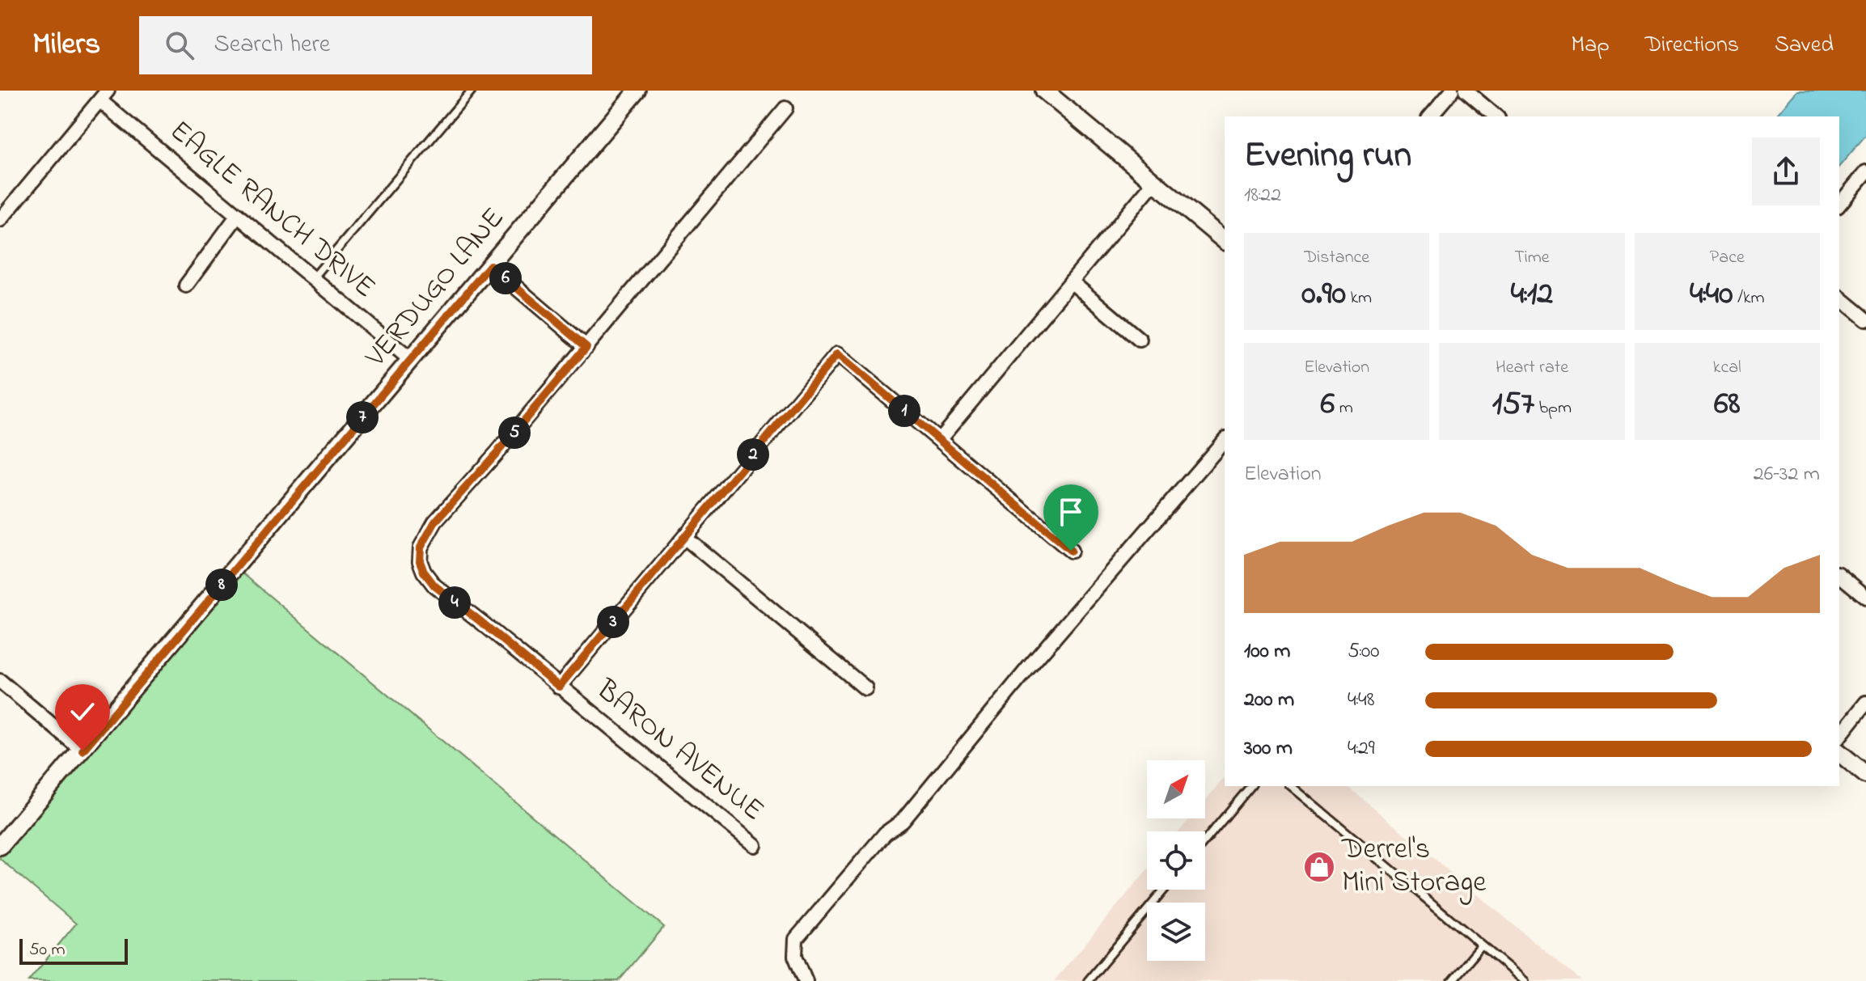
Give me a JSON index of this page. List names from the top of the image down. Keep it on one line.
{"streets":{"street":["EAGLE RANCH DRIVE","VERDUGO LANE","BARON AVENUE"]},"crossings":[["EAGLE RANCH DRIVE","VERDUGO LANE"]],"places":{"shop":["Derrel's Mini Storage"]},"scale_bar":"50 m","north":"top right","page":{"header":"Milers","search":"Search here","nav":["Map","Directions","Saved"],"heading":["Evening run","18:22"],"stats":[["Distance","0.90 km"],["Time","4:12"],["Pace","4:40 /km"],["Elevation","6 m"],["Heart rate","157 bpm"],["kcal","68"]],"pins":["6","1","7","5","2","8","4","3"],"chart":["Elevation","26–32 m"],"list":[{"name":"100 m","note":"5:00"},{"name":"200 m","note":"4:48"},{"name":"300 m","note":"4:29"}],"scale":"50 m"}}
